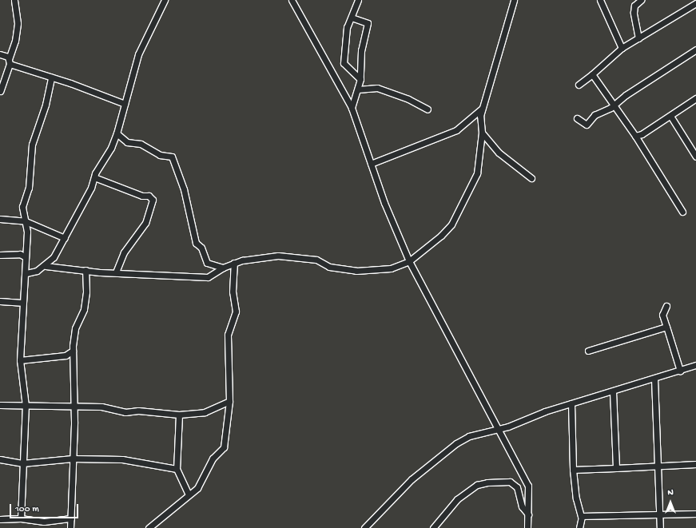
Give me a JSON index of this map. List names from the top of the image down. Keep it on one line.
{"scale_bar":"100 m","north":"top"}
